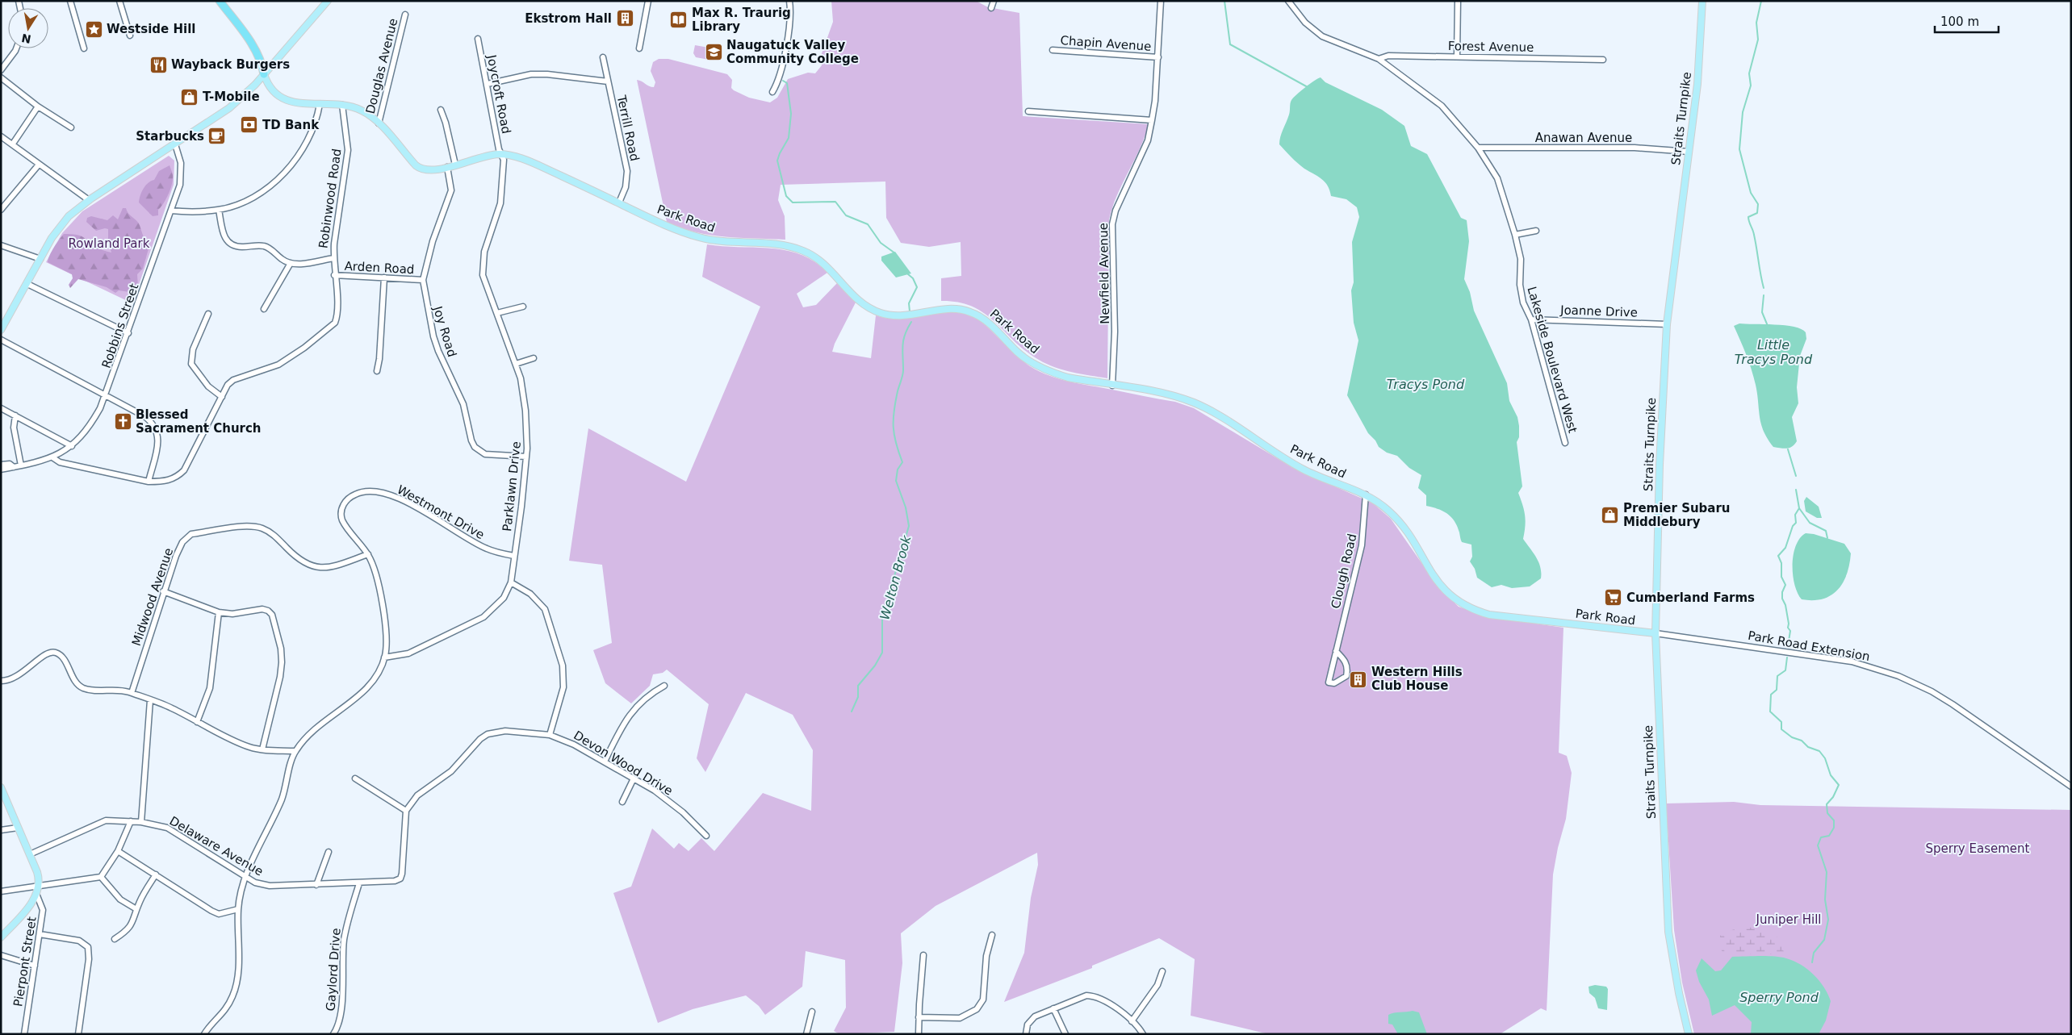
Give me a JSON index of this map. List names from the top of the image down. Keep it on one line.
{"streets":{"main road":["Straits Turnpike","Park Road"],"street":["Chapin Avenue","Forest Avenue","Douglas Avenue","Joycroft Road","Terrill Road","Anawan Avenue","Robinwood Road","Arden Road","Newfield Avenue","Joanne Drive","Robbins Street","Joy Road","Lakeside Boulevard West","Parklawn Drive","Westmont Drive","Clough Road","Midwood Avenue","Park Road Extension","Devon Wood Drive","Delaware Avenue","Pierpont Street","Gaylord Drive"]},"crossings":[["Chapin Avenue","Newfield Avenue"],["Forest Avenue","Lakeside Boulevard West"],["Douglas Avenue","Park Road"],["Joycroft Road","Park Road"],["Joycroft Road","Parklawn Drive"],["Straits Turnpike","Anawan Avenue"],["Straits Turnpike","Park Road"],["Straits Turnpike","Joanne Drive"],["Straits Turnpike","Park Road Extension"],["Terrill Road","Park Road"],["Anawan Avenue","Lakeside Boulevard West"],["Robinwood Road","Park Road"],["Robinwood Road","Arden Road"],["Robinwood Road","Robbins Street"],["Park Road","Newfield Avenue"],["Park Road","Joy Road"],["Park Road","Parklawn Drive"],["Park Road","Clough Road"],["Park Road","Park Road Extension"],["Arden Road","Joy Road"],["Joanne Drive","Lakeside Boulevard West"],["Joy Road","Parklawn Drive"],["Parklawn Drive","Westmont Drive"],["Westmont Drive","Midwood Avenue"],["Devon Wood Drive","Delaware Avenue"],["Delaware Avenue","Gaylord Drive"]],"water":["Little Tracys Pond","Tracys Pond","Welton Brook","Sperry Pond"],"parks":["Rowland Park","Sperry Easement","Juniper Hill"],"places":{"building":["Ekstrom Hall","Western Hills Club House"],"library":["Max R. Traurig Library"],"place":["Westside Hill"],"school or university":["Naugatuck Valley Community College"],"restaurant":["Wayback Burgers"],"shop":["T-Mobile","Premier Subaru Middlebury"],"bank":["TD Bank"],"cafe":["Starbucks"],"church":["Blessed Sacrament Church"],"supermarket":["Cumberland Farms"]},"scale_bar":"100 m","north":"bottom"}
